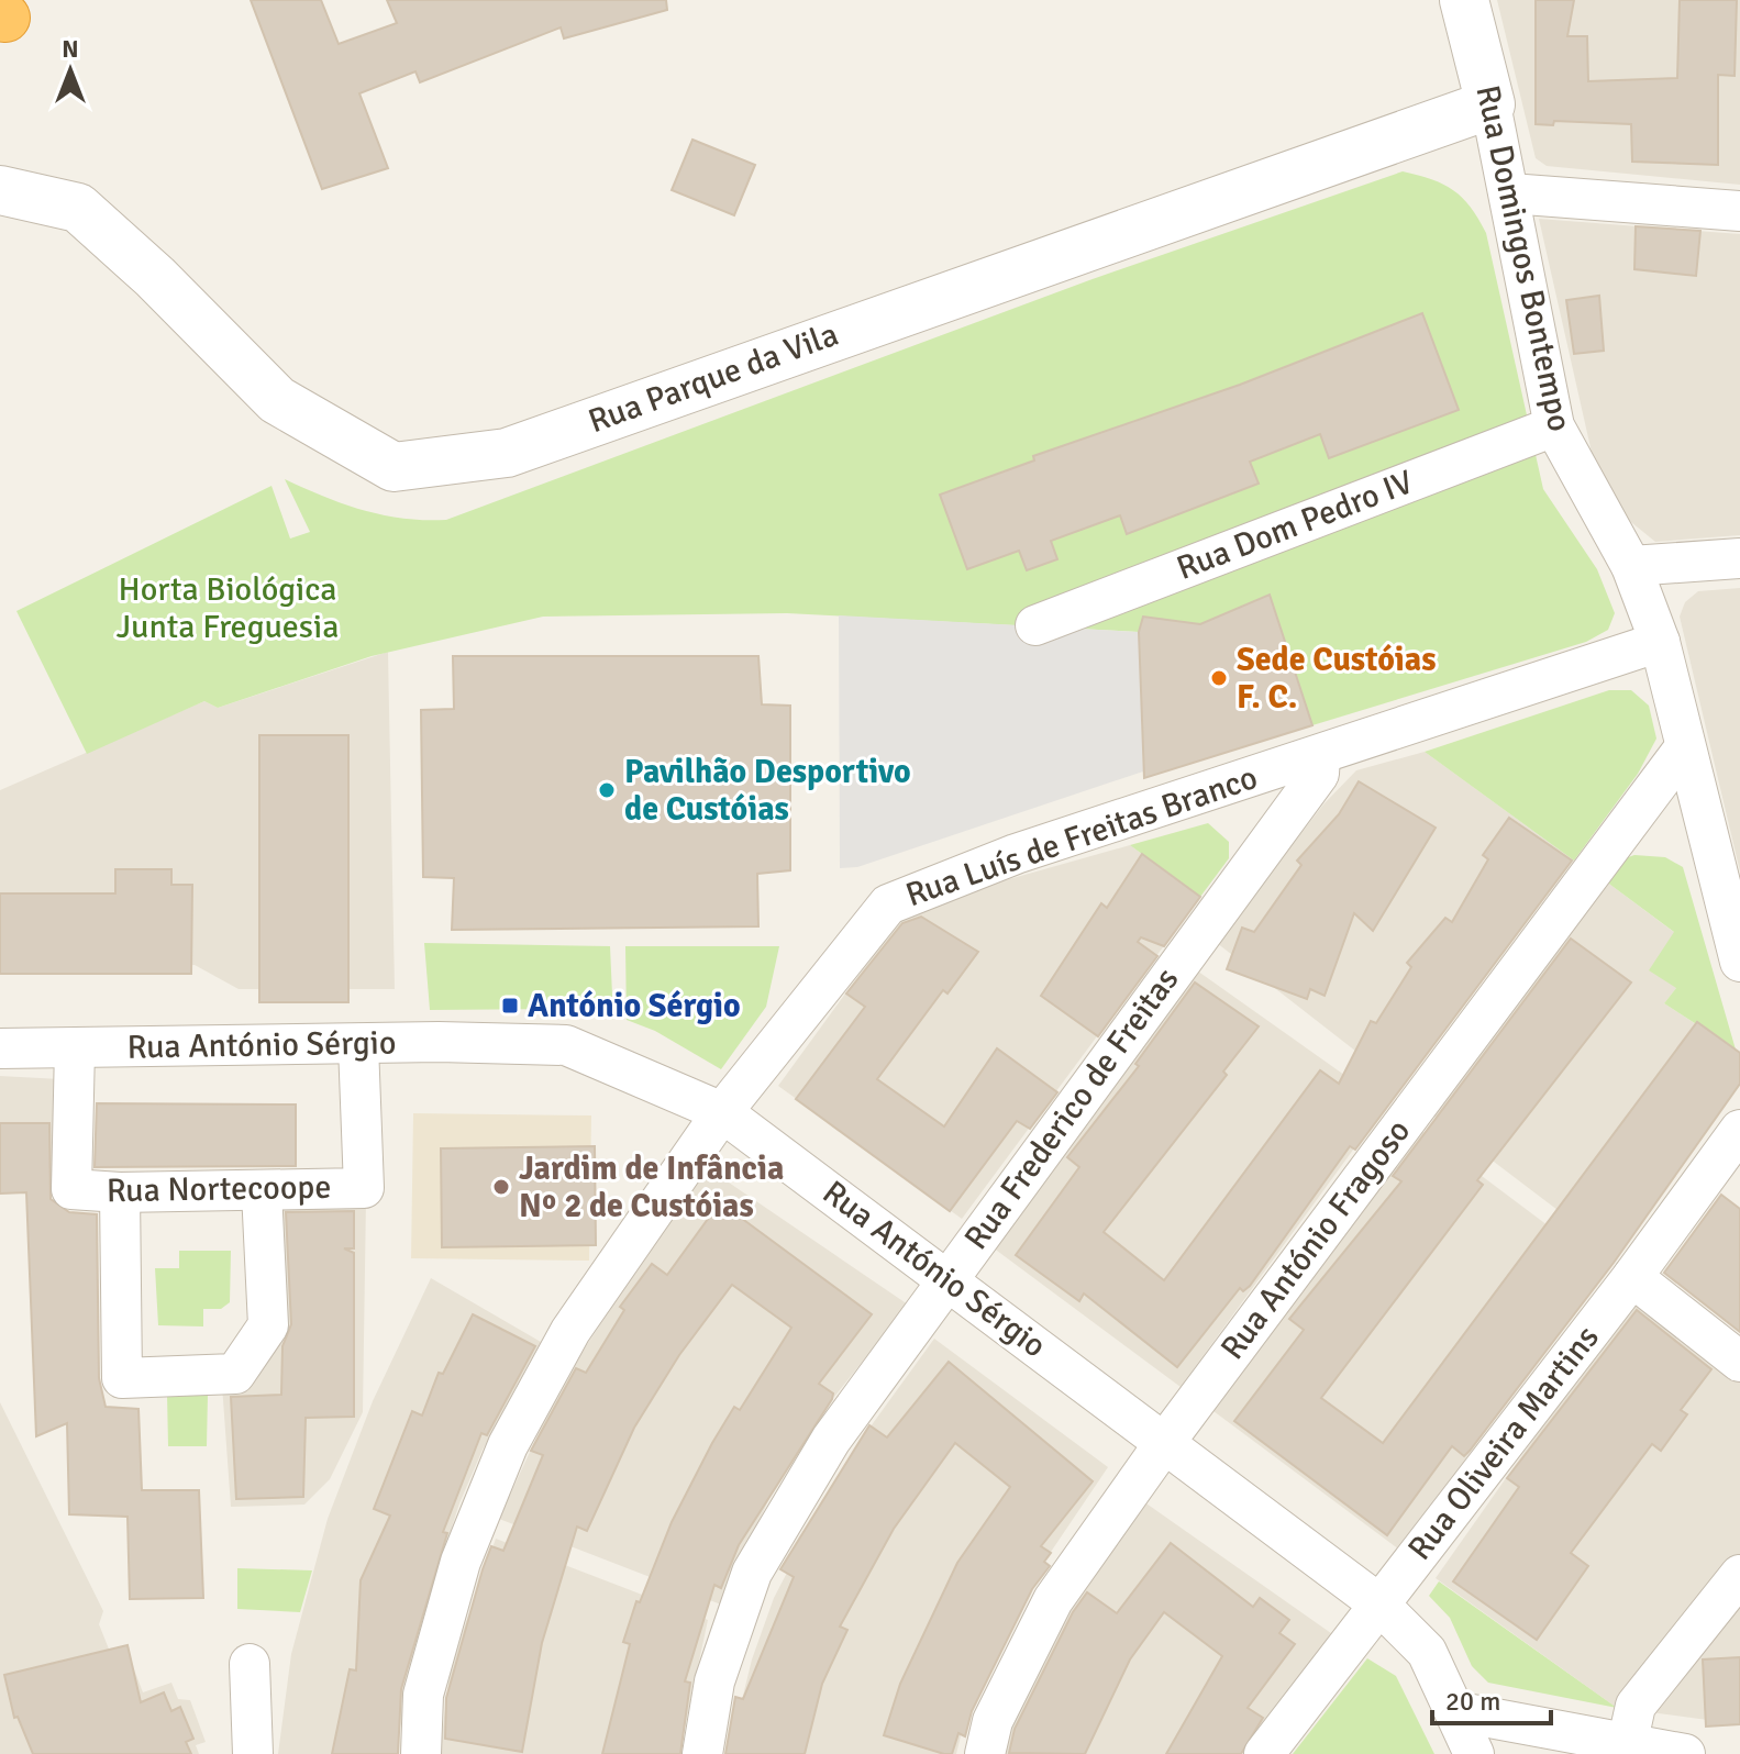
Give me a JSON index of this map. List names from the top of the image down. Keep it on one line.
{"streets":{"street":["Rua Domingos Bontempo","Rua Parque da Vila","Rua Dom Pedro IV","Rua Luís de Freitas Branco","Rua António Sérgio","Rua Frederico de Freitas","Rua Nortecoope","Rua António Fragoso","Rua Oliveira Martins"]},"crossings":[["Rua Domingos Bontempo","Rua Parque da Vila"],["Rua Domingos Bontempo","Rua Dom Pedro IV"],["Rua Domingos Bontempo","Rua Luís de Freitas Branco"],["Rua Domingos Bontempo","Rua António Fragoso"],["Rua Luís de Freitas Branco","Rua António Sérgio"],["Rua Luís de Freitas Branco","Rua Frederico de Freitas"],["Rua António Sérgio","Rua Frederico de Freitas"],["Rua António Sérgio","Rua Nortecoope"],["Rua António Sérgio","Rua António Fragoso"],["Rua António Sérgio","Rua Oliveira Martins"]],"parks":["Horta Biológica Junta Freguesia"],"places":{"other":["Sede Custóias F. C.","Pavilhão Desportivo de Custóias","Jardim de Infância Nº 2 de Custóias"],"transit":["António Sérgio"]},"scale_bar":"20 m","north":"top"}
